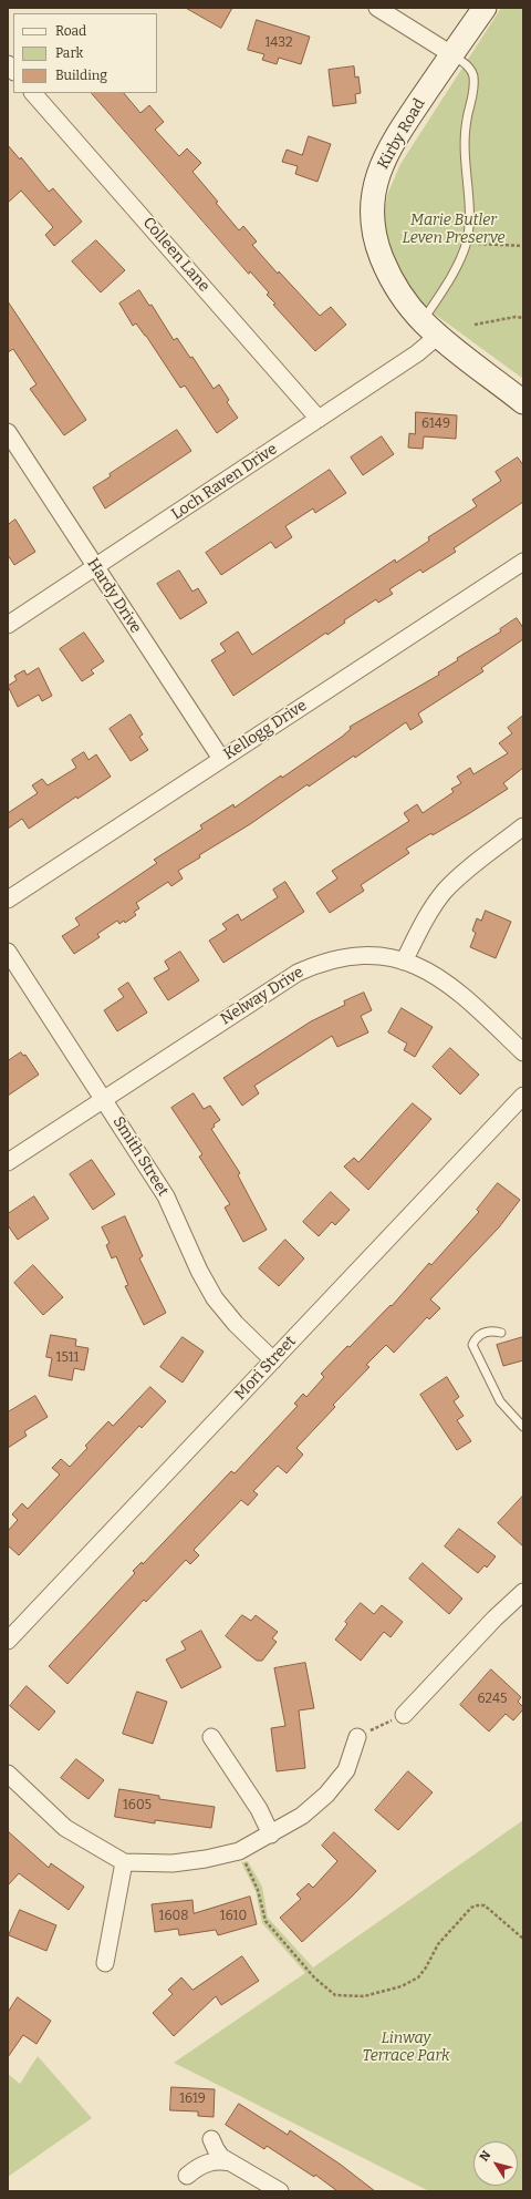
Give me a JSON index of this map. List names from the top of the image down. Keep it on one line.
{"streets":{"main road":["Kirby Road"],"street":["Colleen Lane","Loch Raven Drive","Hardy Drive","Kellogg Drive","Nelway Drive","Smith Street","Mori Street"]},"crossings":[["Kirby Road","Loch Raven Drive"],["Colleen Lane","Loch Raven Drive"],["Loch Raven Drive","Hardy Drive"],["Hardy Drive","Kellogg Drive"],["Nelway Drive","Smith Street"],["Smith Street","Mori Street"]],"parks":["Marie Butler Leven Preserve","Linway Terrace Park"],"house_numbers":["1432","6149","1511","6245","1605","1608","1610","1619"],"legend":["Road","Park","Building"],"north":"top left"}
